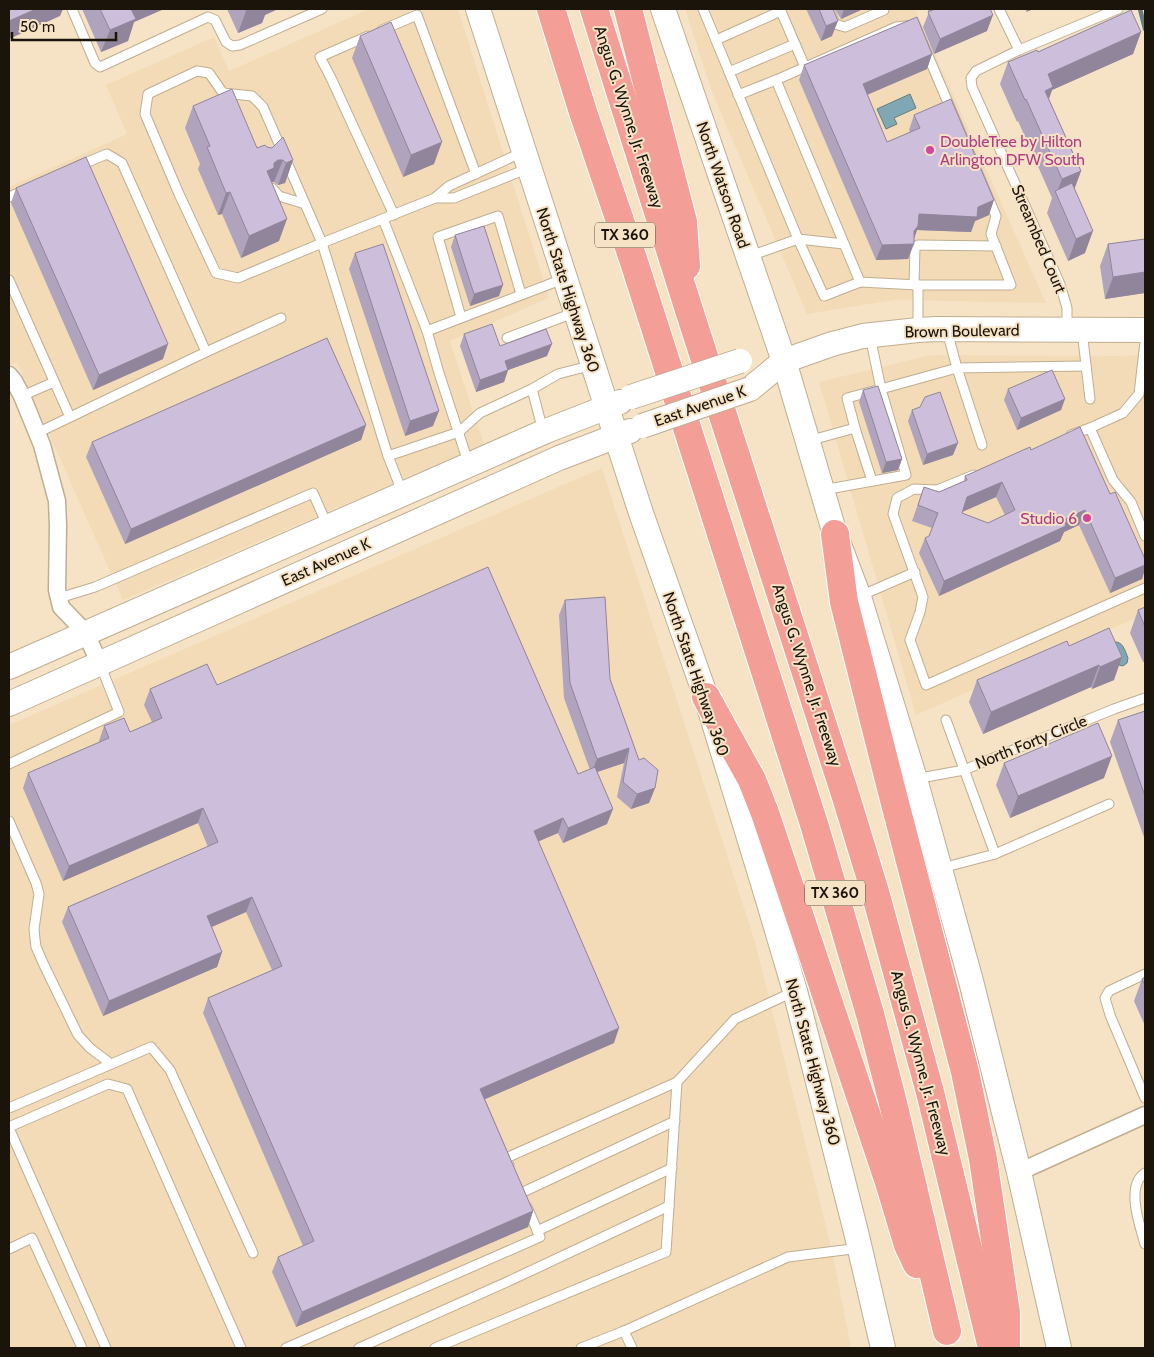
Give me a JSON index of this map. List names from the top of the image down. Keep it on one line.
{"streets":{"highway":["Angus G. Wynne, Jr. Freeway","TX 360"],"main road":["North Watson Road","North State Highway 360","Brown Boulevard","East Avenue K"],"lane":["Streambed Court","North Forty Circle"]},"crossings":[["North Watson Road","Brown Boulevard"],["North Watson Road","East Avenue K"],["Streambed Court","Brown Boulevard"],["North State Highway 360","East Avenue K"],["Brown Boulevard","East Avenue K"]],"places":["DoubleTree by Hilton Arlington DFW South","Studio 6"],"scale_bar":"50 m"}
